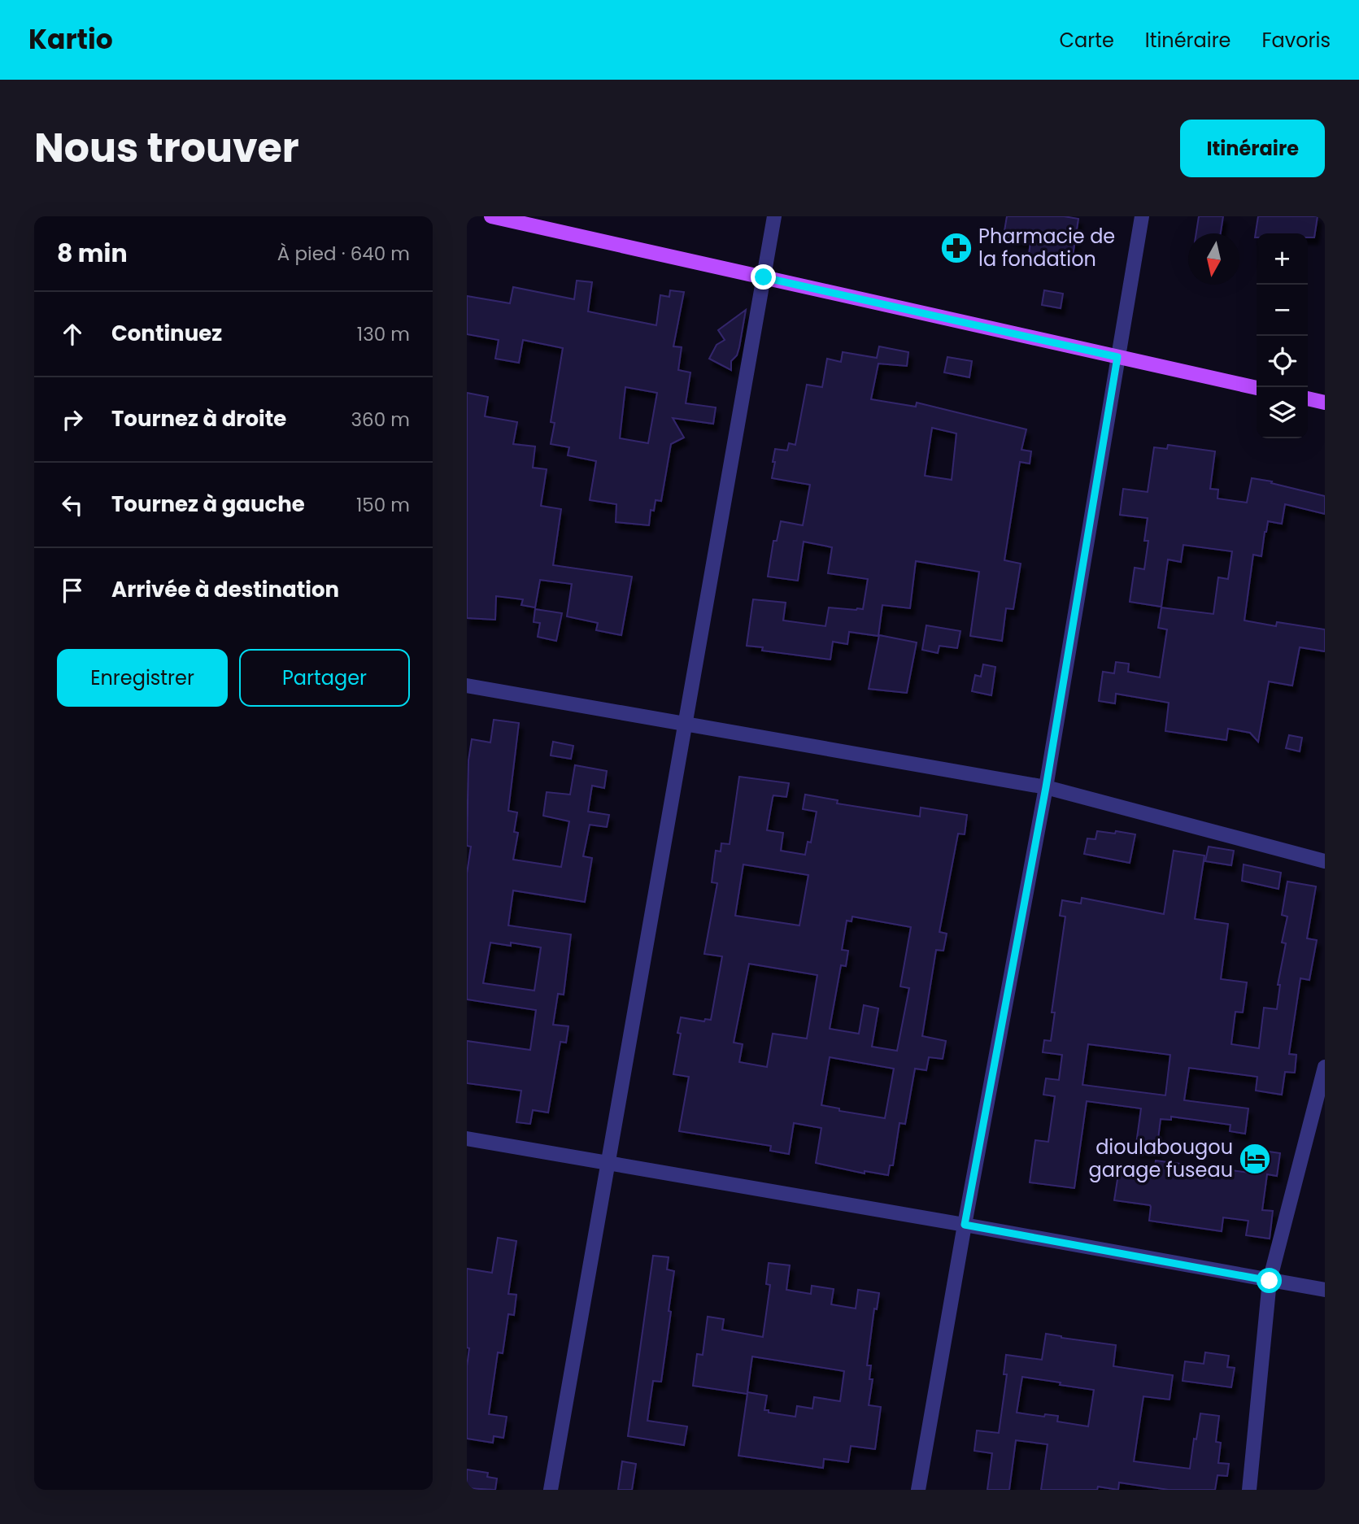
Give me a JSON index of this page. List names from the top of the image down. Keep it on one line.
{"places":{"pharmacy":["Pharmacie de la fondation"],"hotel":["dioulabougou garage fuseau"]},"north":"bottom","page":{"header":"Kartio","nav":["Carte","Itinéraire","Favoris"],"title":"Nous trouver","buttons":["Itinéraire",["Enregistrer","Partager"]],"heading":["8 min","À pied · 640 m"],"map_buttons":["+","−"],"list":[["Continuez","130 m"],["Tournez à droite","360 m"],["Tournez à gauche","150 m"],"Arrivée à destination"]}}
